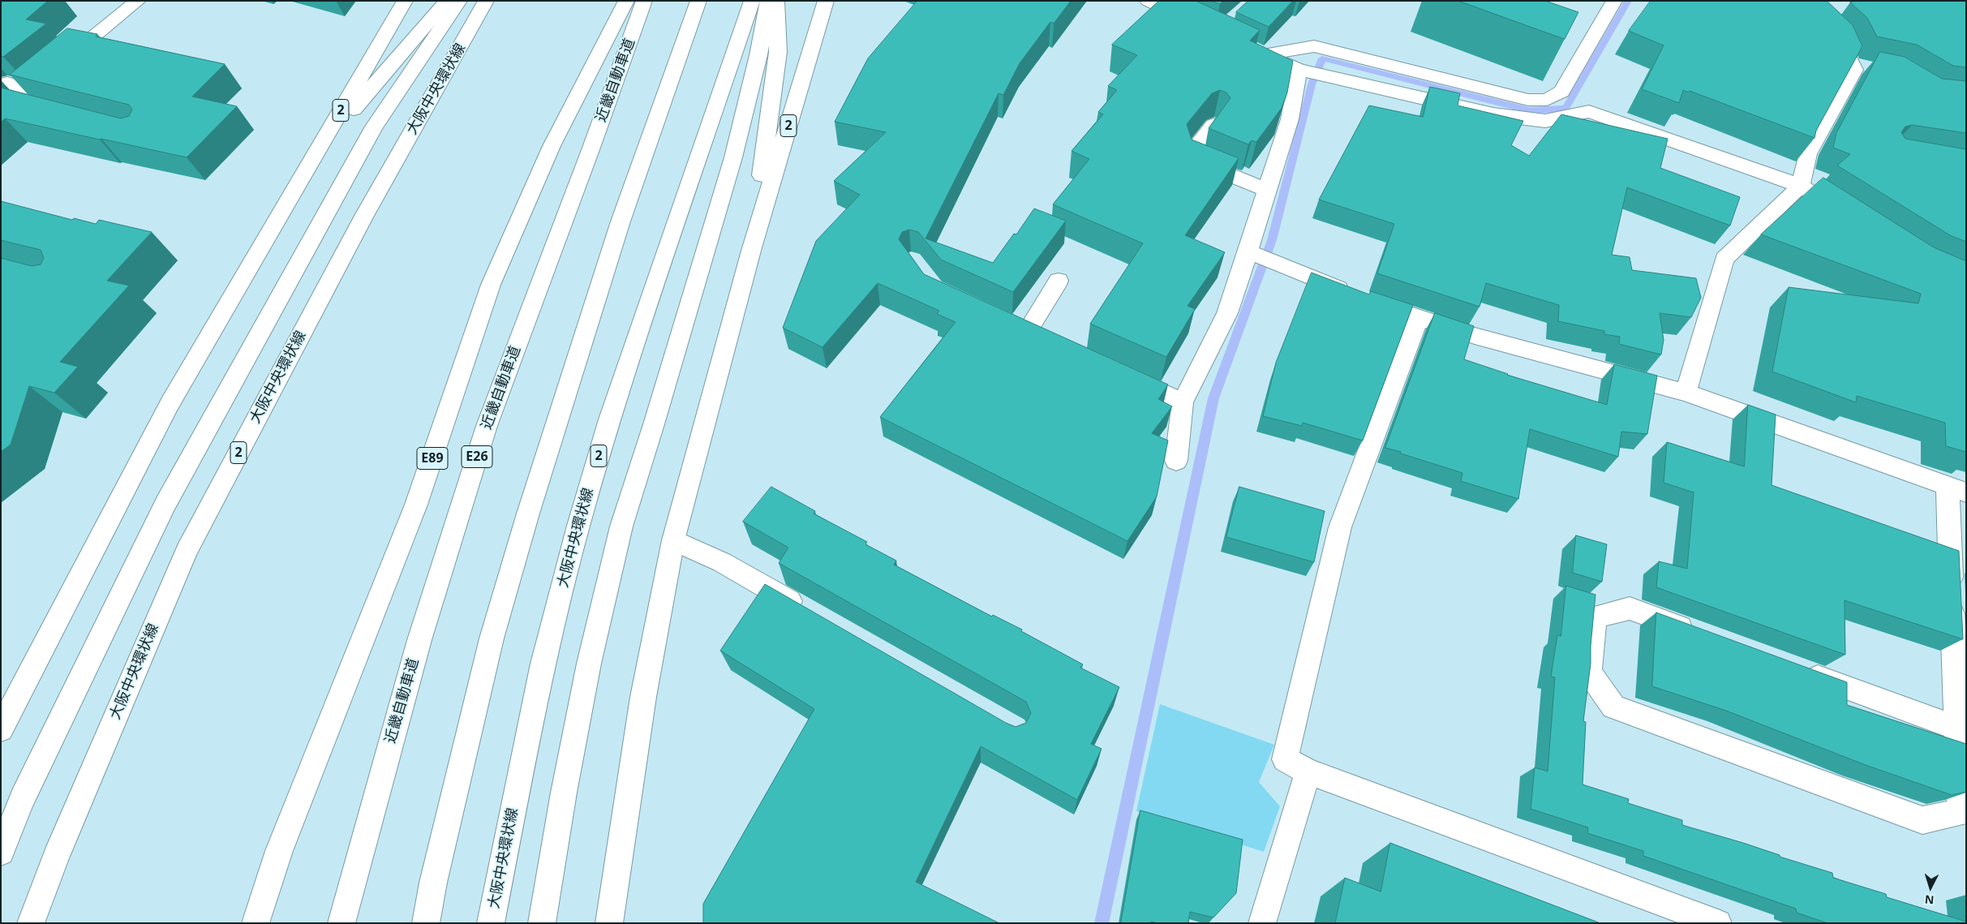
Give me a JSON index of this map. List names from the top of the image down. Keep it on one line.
{"streets":{"main road":["近畿自動車道","大阪中央環状線","2","E26","E89"]},"north":"bottom"}
